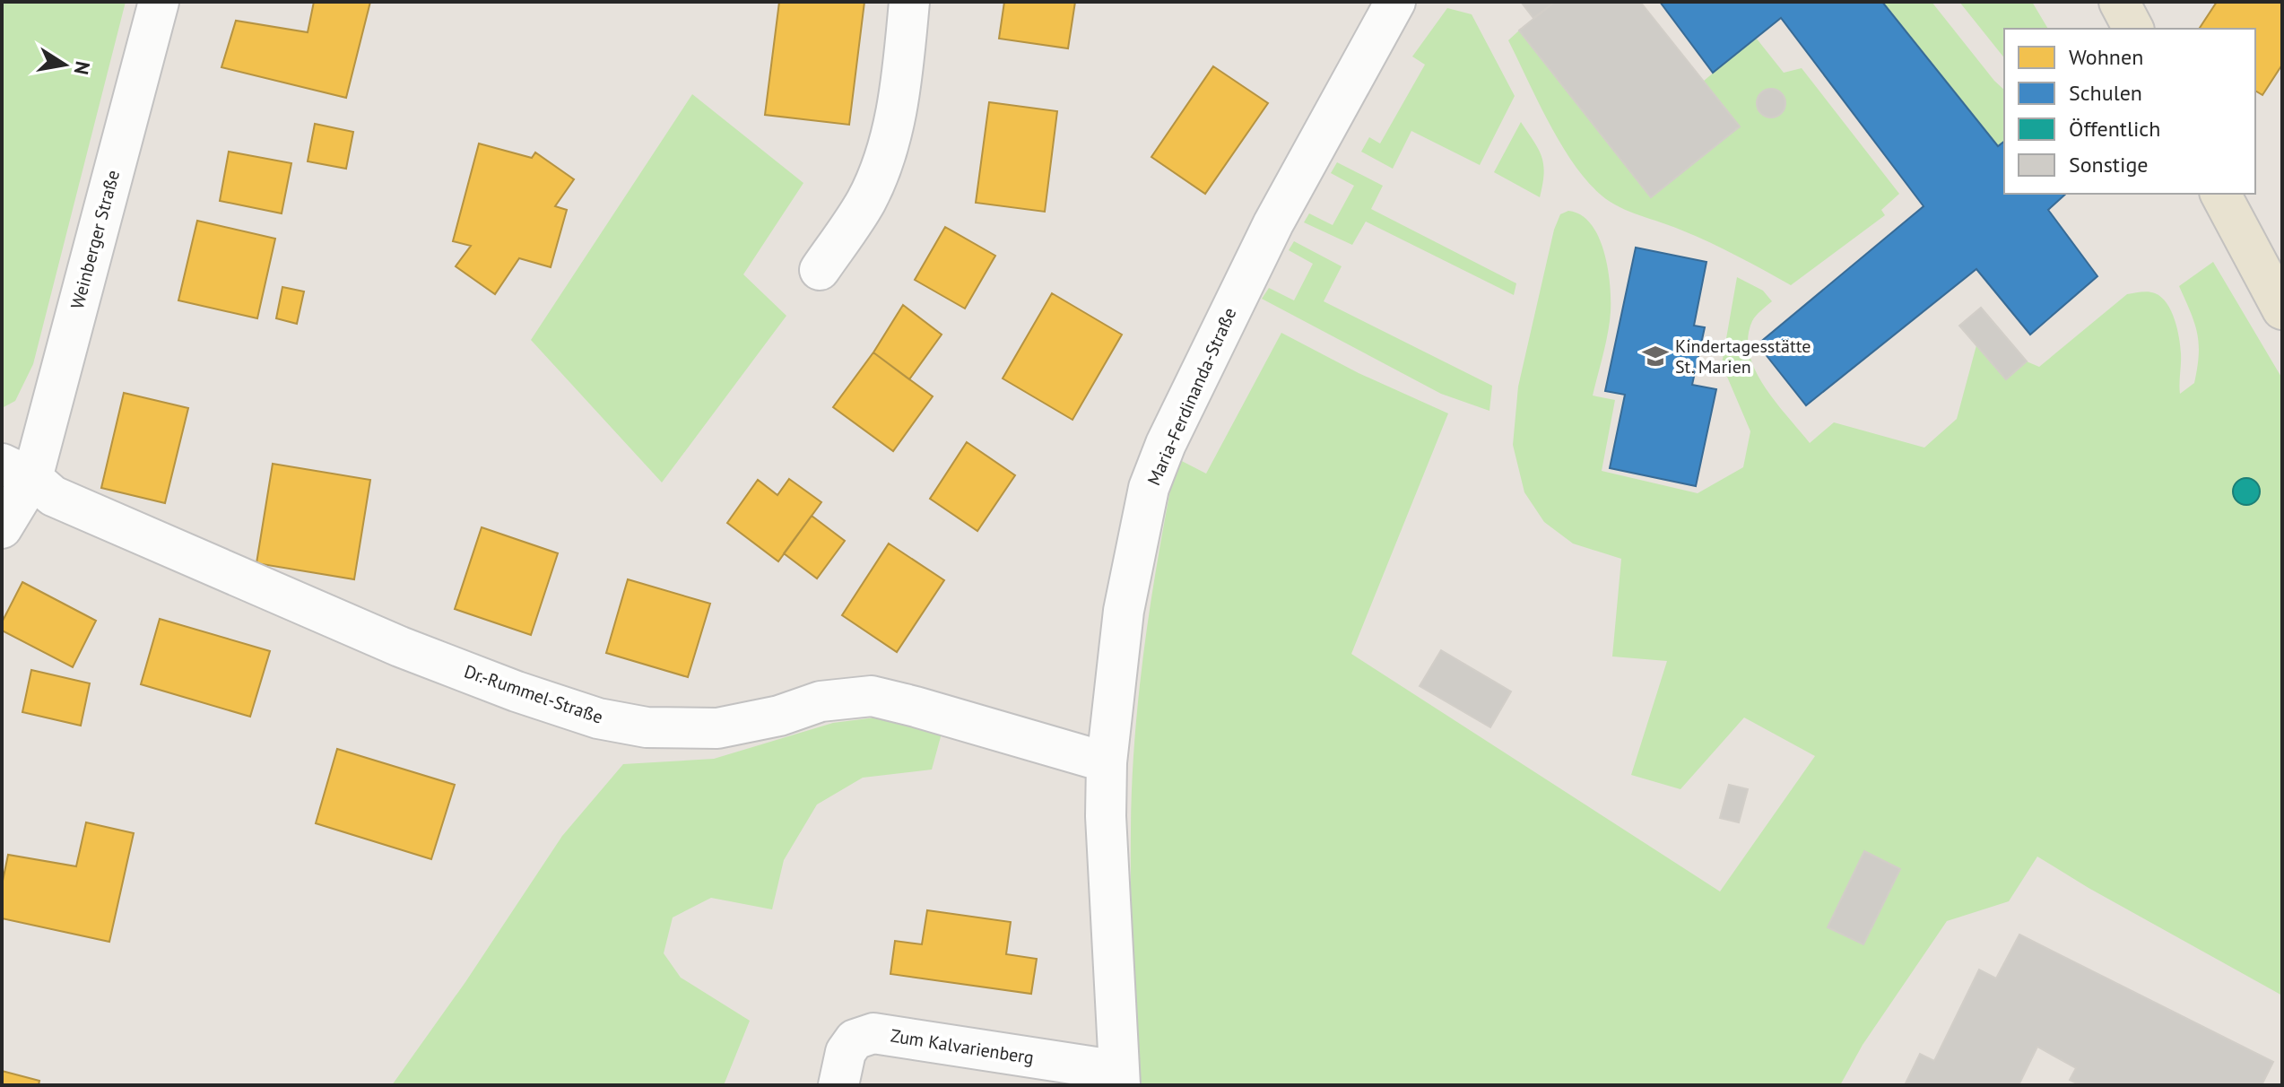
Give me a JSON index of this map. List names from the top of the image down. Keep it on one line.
{"streets":{"street":["Weinberger Straße","Maria-Ferdinanda-Straße","Dr.-Rummel-Straße","Zum Kalvarienberg"]},"crossings":[["Weinberger Straße","Dr.-Rummel-Straße"],["Maria-Ferdinanda-Straße","Dr.-Rummel-Straße"],["Maria-Ferdinanda-Straße","Zum Kalvarienberg"]],"places":{"school or university":["Kindertagesstätte St. Marien"]},"legend":["Wohnen","Schulen","Öffentlich","Sonstige"],"north":"right"}
